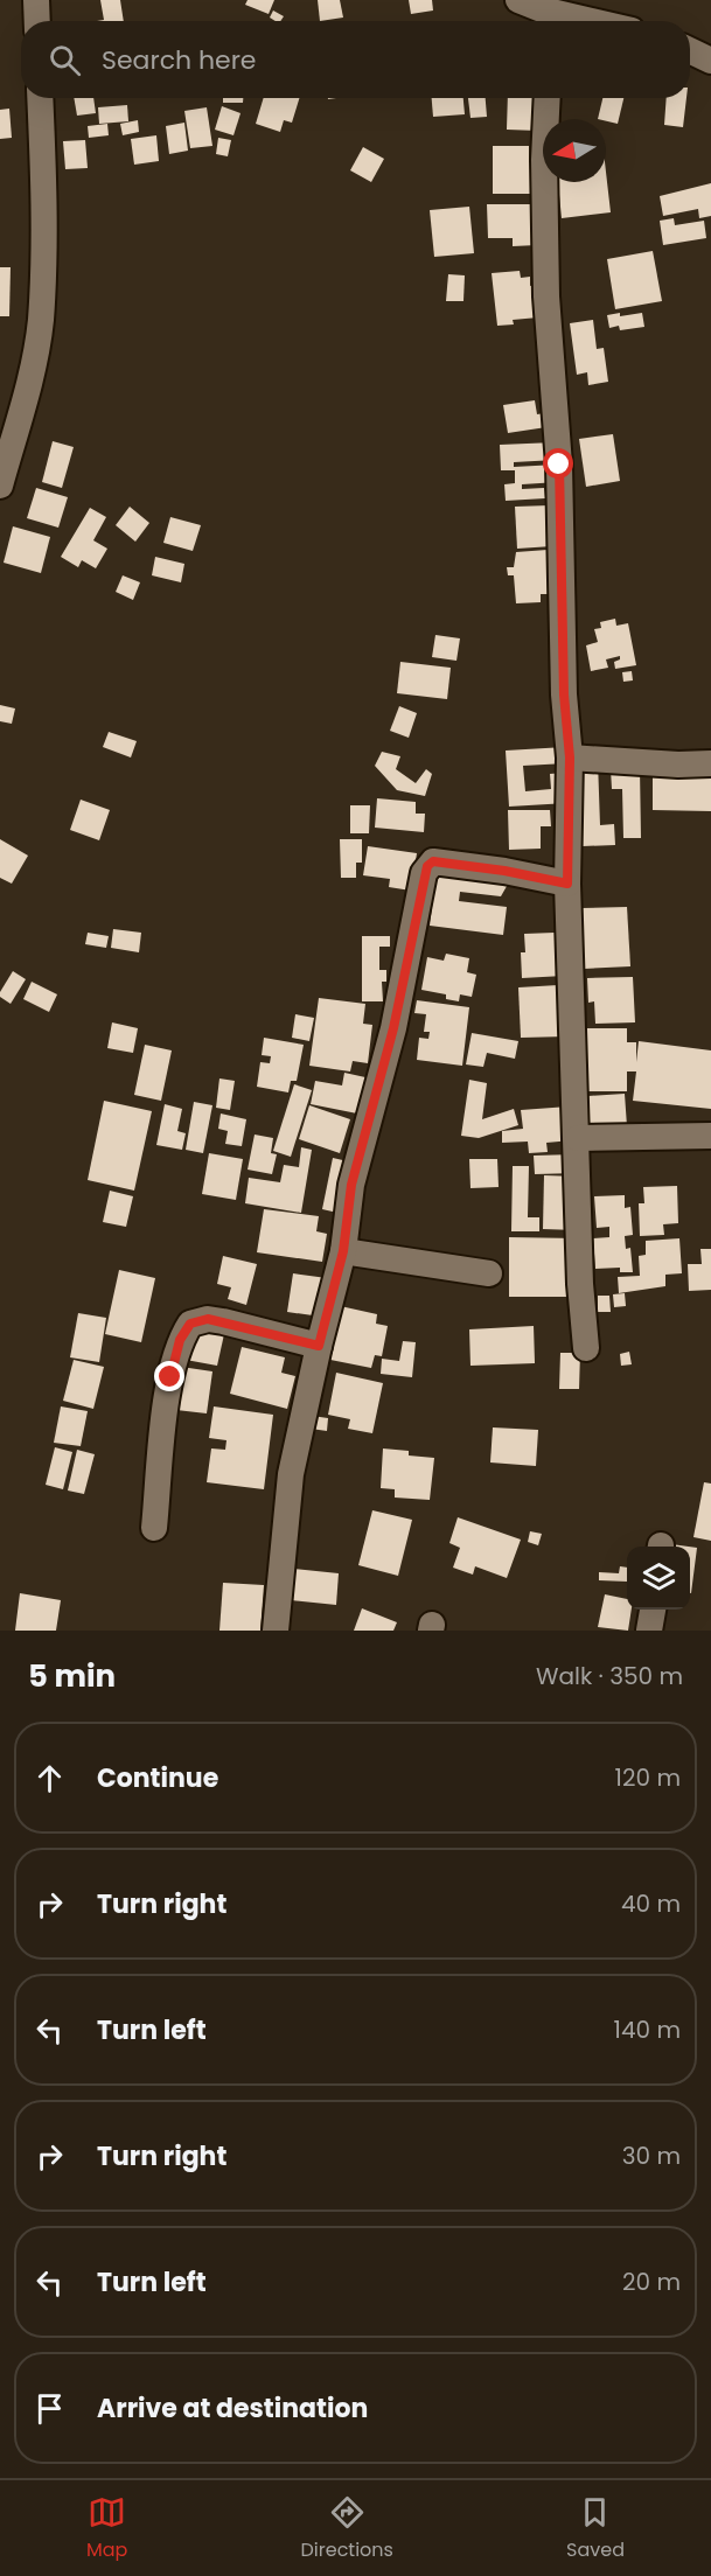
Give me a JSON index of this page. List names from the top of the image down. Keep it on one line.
{"north":"left","page":{"search":"Search here","heading":["5 min","Walk · 350 m"],"list":[["Continue","120 m"],["Turn right","40 m"],["Turn left","140 m"],["Turn right","30 m"],["Turn left","20 m"],"Arrive at destination"],"nav":["Map","Directions","Saved"]}}
